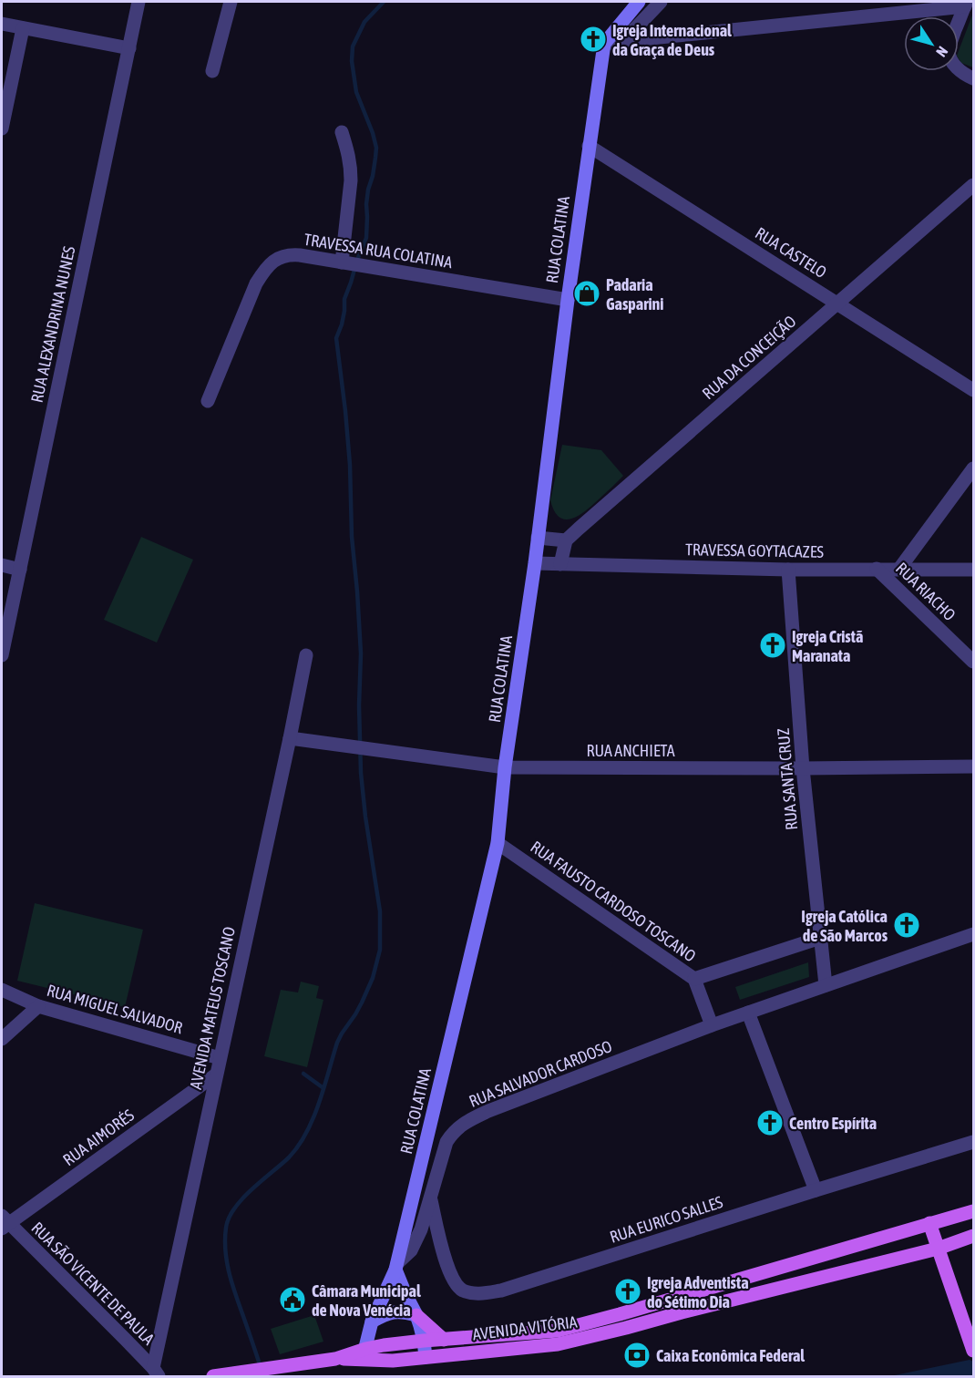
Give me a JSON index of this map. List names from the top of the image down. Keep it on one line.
{"streets":{"main road":["RUA COLATINA","AVENIDA VITÓRIA"],"street":["TRAVESSA RUA COLATINA","RUA CASTELO","RUA ALEXANDRINA NUNES","RUA DA CONCEIÇÃO","TRAVESSA GOYTACAZES","RUA RIACHO","RUA ANCHIETA","RUA SANTA CRUZ","RUA FAUSTO CARDOSO TOSCANO","AVENIDA MATEUS TOSCANO","RUA MIGUEL SALVADOR","RUA SALVADOR CARDOSO","RUA AIMORÉS","RUA EURICO SALLES","RUA SÃO VICENTE DE PAULA"]},"crossings":[["RUA COLATINA","TRAVESSA RUA COLATINA"],["RUA COLATINA","RUA CASTELO"],["RUA COLATINA","TRAVESSA GOYTACAZES"],["RUA COLATINA","RUA ANCHIETA"],["RUA COLATINA","RUA FAUSTO CARDOSO TOSCANO"],["RUA COLATINA","RUA SALVADOR CARDOSO"],["RUA COLATINA","AVENIDA VITÓRIA"],["RUA CASTELO","RUA DA CONCEIÇÃO"],["TRAVESSA GOYTACAZES","RUA RIACHO"],["TRAVESSA GOYTACAZES","RUA SANTA CRUZ"],["RUA ANCHIETA","RUA SANTA CRUZ"],["RUA ANCHIETA","AVENIDA MATEUS TOSCANO"],["RUA SANTA CRUZ","RUA SALVADOR CARDOSO"],["RUA FAUSTO CARDOSO TOSCANO","RUA SALVADOR CARDOSO"],["AVENIDA MATEUS TOSCANO","RUA MIGUEL SALVADOR"],["AVENIDA MATEUS TOSCANO","RUA AIMORÉS"],["AVENIDA MATEUS TOSCANO","RUA SÃO VICENTE DE PAULA"],["RUA SALVADOR CARDOSO","RUA EURICO SALLES"],["RUA AIMORÉS","RUA SÃO VICENTE DE PAULA"]],"places":{"church":["Igreja Internacional da Graça de Deus","Igreja Cristã Maranata","Igreja Católica de São Marcos","Centro Espírita","Igreja Adventista do Sétimo Dia"],"shop":["Padaria Gasparini"],"public building":["Câmara Municipal de Nova Venécia"],"bank":["Caixa Econômica Federal"]},"north":"bottom right"}
